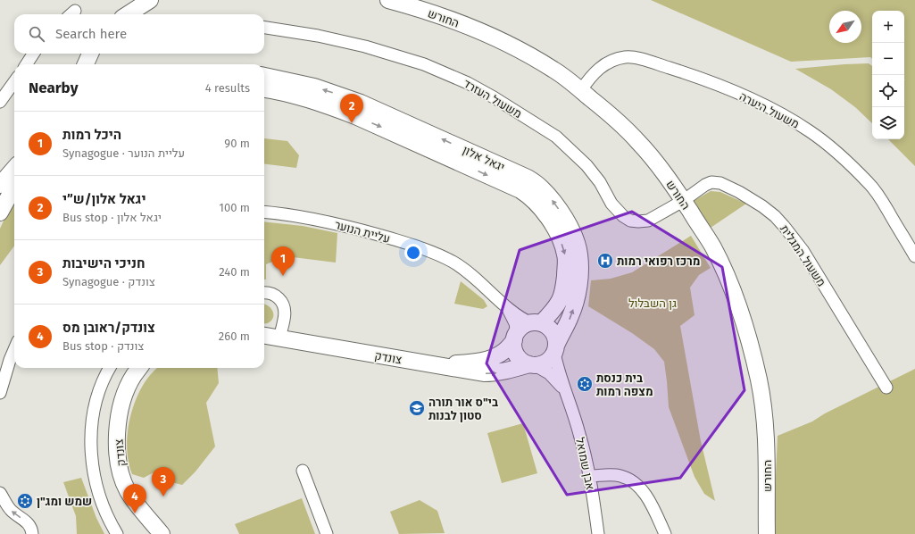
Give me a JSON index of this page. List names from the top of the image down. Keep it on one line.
{"streets":{"street":["החורש","משעול העזרד","משעול היערה","יגאל אלון","עליית הנוער","משעול המגלית","צונדק","אבן שמואל"]},"crossings":[["החורש","משעול העזרד"],["החורש","משעול היערה"],["החורש","משעול המגלית"],["משעול העזרד","משעול המגלית"],["יגאל אלון","עליית הנוער"],["יגאל אלון","צונדק"],["יגאל אלון","אבן שמואל"],["עליית הנוער","צונדק"],["עליית הנוער","אבן שמואל"],["צונדק","אבן שמואל"]],"parks":["גן השבלול"],"places":{"hospital":["מרכז רפואי רמות"],"synagogue":["בית כנסת מצפה רמות","שמש ומג\"ן"],"school or university":["בי\"ס אור תורה סטון לבנות"]},"north":"bottom left","page":{"map_buttons":["+","−"],"search":"Search here","heading":["Nearby","4 results"],"pins":["2","1","3","4"],"list":[{"mark":"1","name":"היכל רמות","note":"Synagogue · עליית הנוער","value":"90 m"},{"mark":"2","name":"יגאל אלון/ש״י","note":"Bus stop · יגאל אלון","value":"100 m"},{"mark":"3","name":"חניכי הישיבות","note":"Synagogue · צונדק","value":"240 m"},{"mark":"4","name":"צונדק/ראובן מס","note":"Bus stop · צונדק","value":"260 m"}]}}
